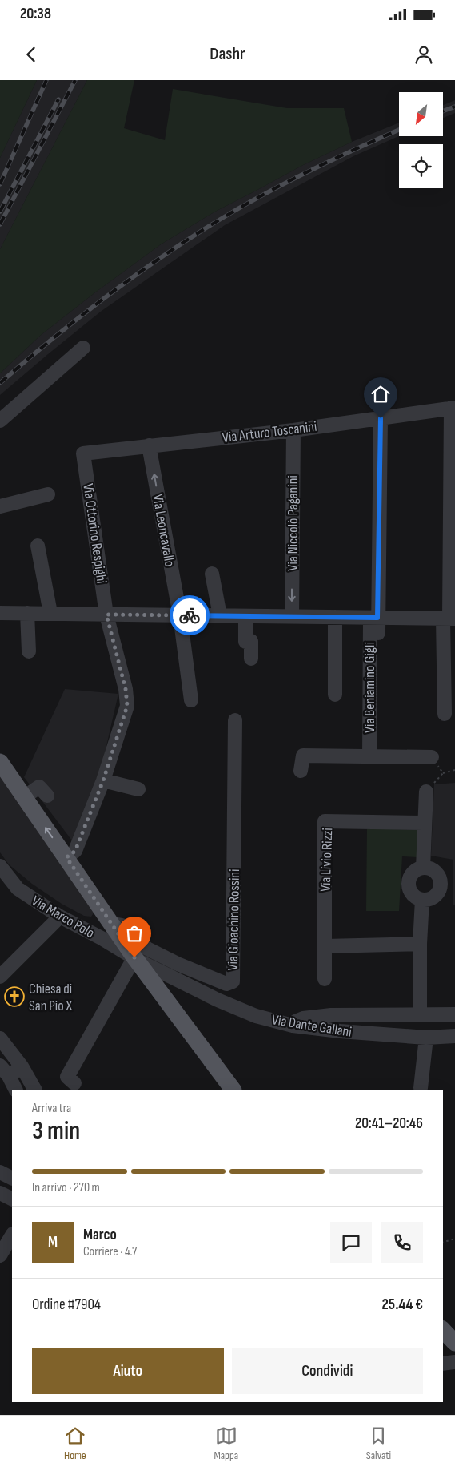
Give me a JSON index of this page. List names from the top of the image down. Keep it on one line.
{"streets":{"street":["Via Arturo Toscanini","Via Niccolò Paganini","Via Leoncavallo","Via Ottorino Respighi","Via Beniamino Gigli","Via Livio Rizzi","Via Marco Polo","Via Gioachino Rossini","Via Dante Gallani"]},"crossings":[["Via Arturo Toscanini","Via Niccolò Paganini"],["Via Arturo Toscanini","Via Leoncavallo"],["Via Arturo Toscanini","Via Ottorino Respighi"],["Via Marco Polo","Via Dante Gallani"]],"one_way":["Via Leoncavallo"],"places":{"church":["Chiesa di San Pio X"]},"north":"bottom left","page":{"status":"20:38","header":"Dashr","heading":["3 min","Arriva tra","20:41–20:46"],"panel":["Marco","Corriere · 4.7","Ordine #7904","25.44 €"],"bar":"In arrivo · 270 m","round":"M","buttons":["Aiuto","Condividi"],"tabs":["Home","Mappa","Salvati"]}}
